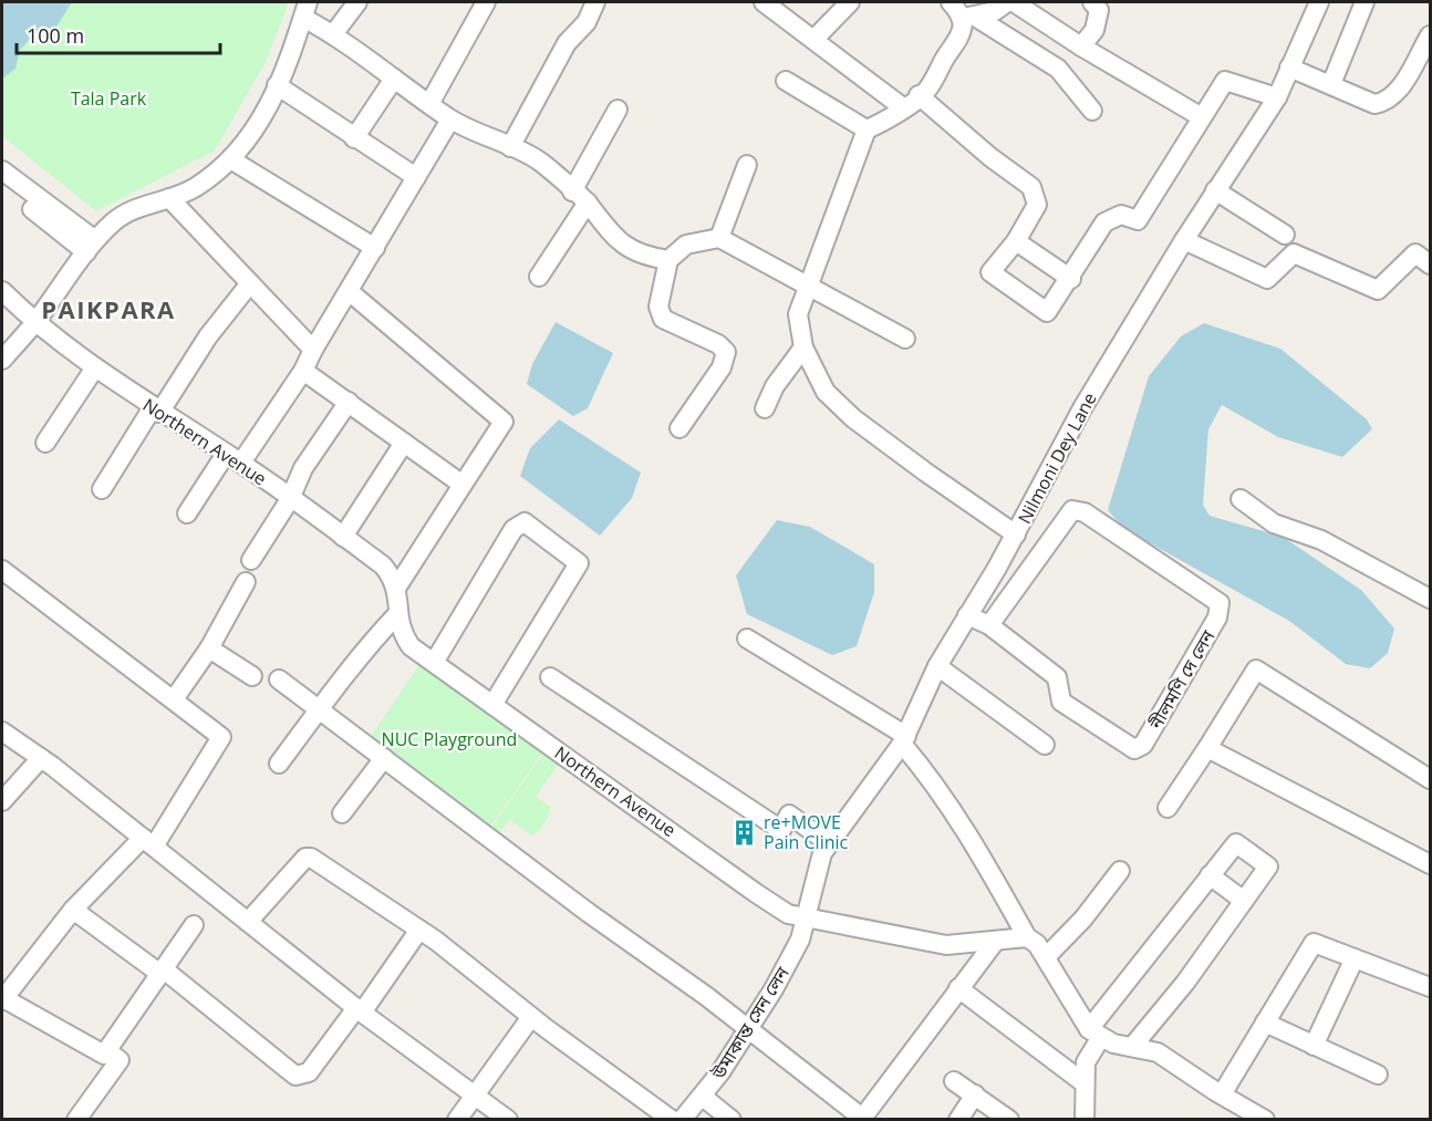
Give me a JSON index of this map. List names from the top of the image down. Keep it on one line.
{"streets":{"street":["Northern Avenue","Nilmoni Dey Lane","নীলমণি দে লেন","উমাকান্ত সেন লেন"]},"crossings":[["Northern Avenue","Nilmoni Dey Lane"],["Northern Avenue","উমাকান্ত সেন লেন"],["Nilmoni Dey Lane","নীলমণি দে লেন"],["Nilmoni Dey Lane","উমাকান্ত সেন লেন"]],"districts":["PAIKPARA"],"parks":["Tala Park","NUC Playground"],"places":{"building":["re+MOVE Pain Clinic"]},"scale_bar":"100 m"}
